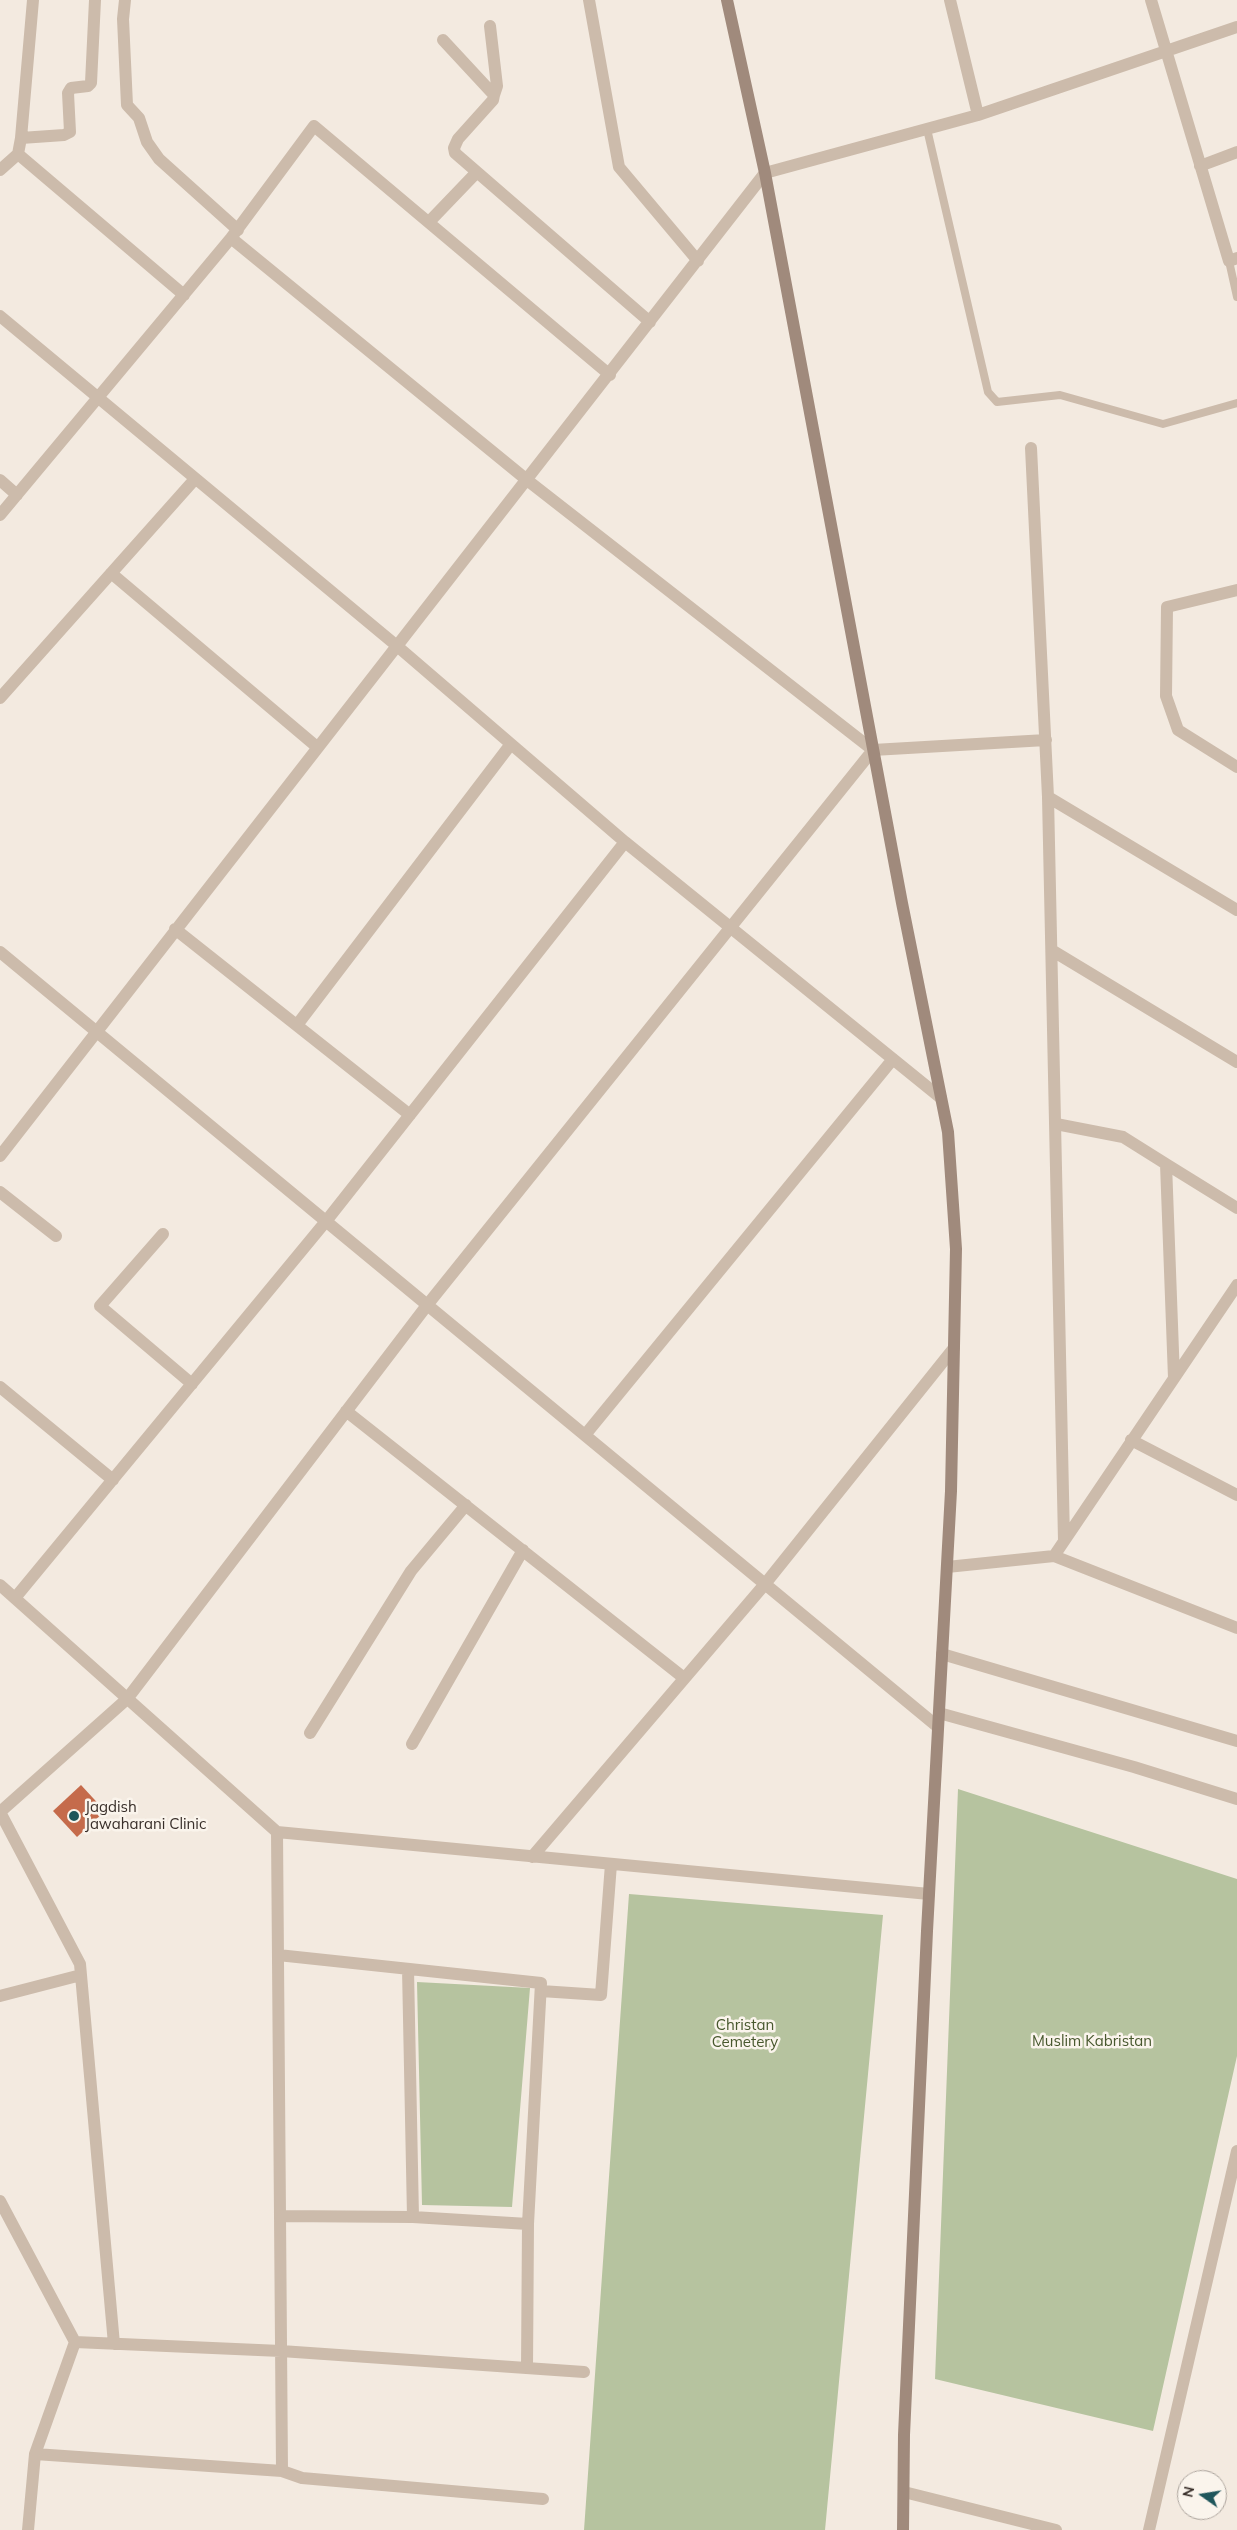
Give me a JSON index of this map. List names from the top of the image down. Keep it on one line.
{"parks":["Christan Cemetery","Muslim Kabristan"],"places":["Jagdish Jawaharani Clinic"],"north":"left"}
